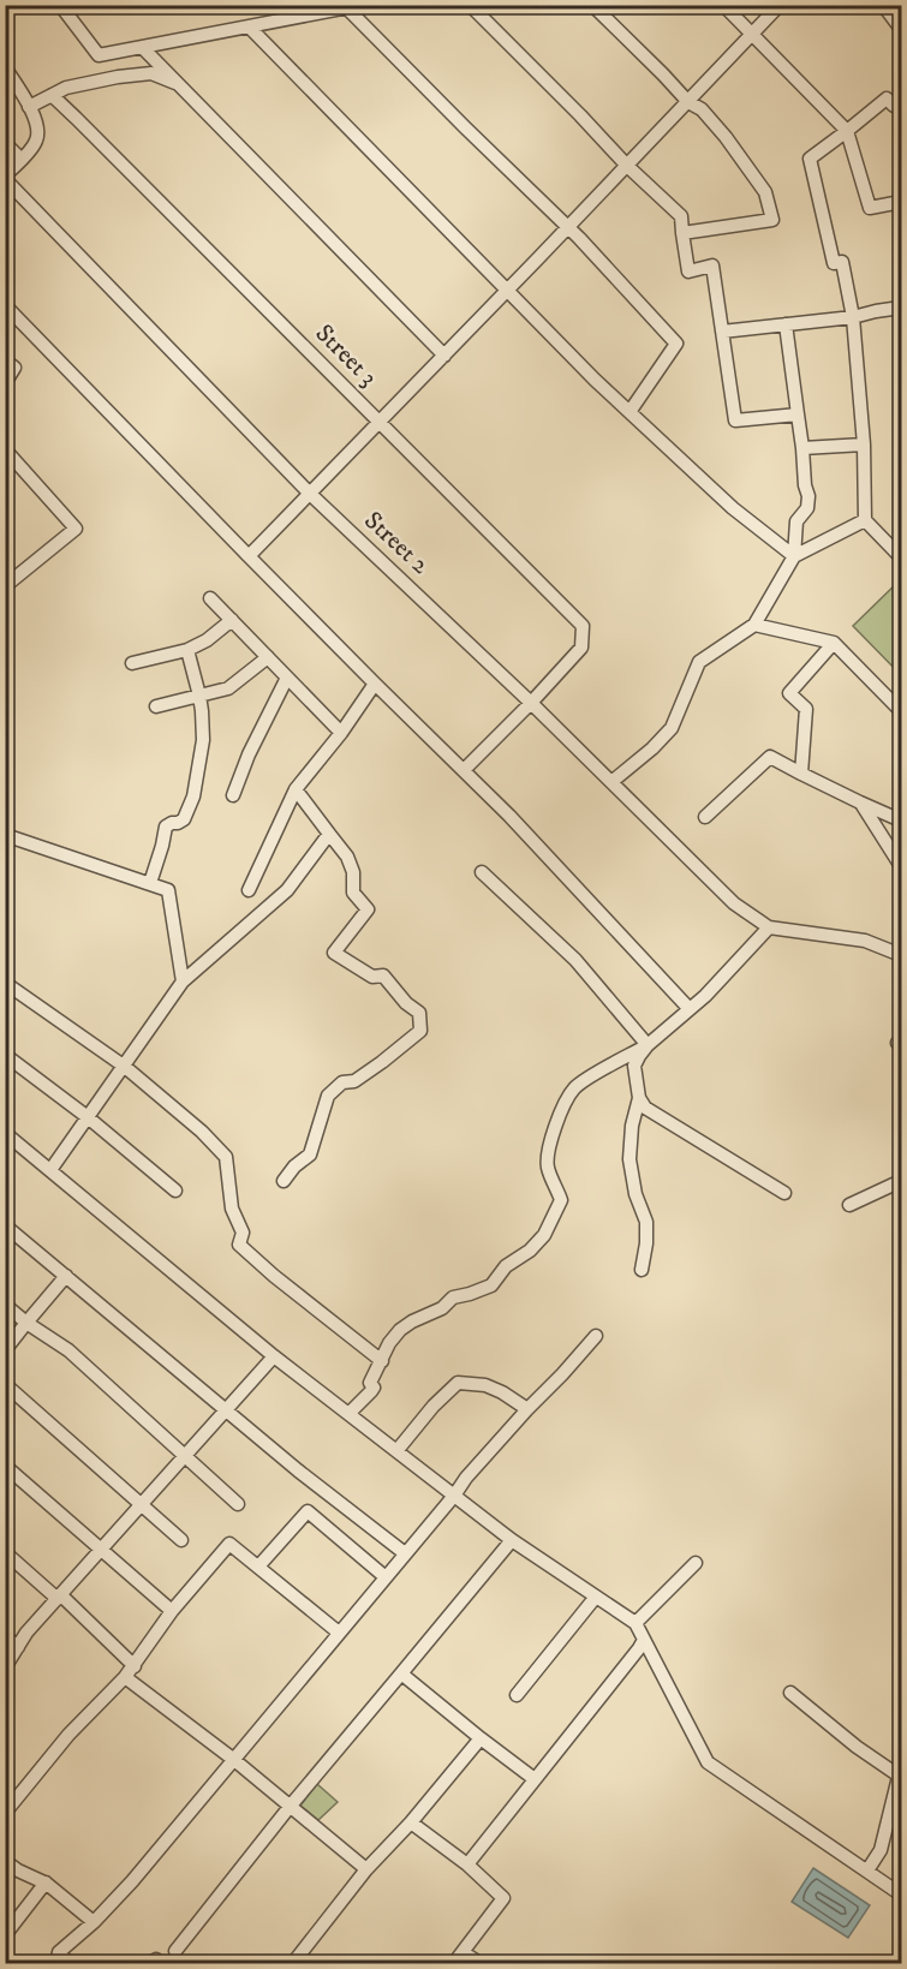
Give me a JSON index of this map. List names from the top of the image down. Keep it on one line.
{"streets":{"street":["Street 3","Street 2"]},"crossings":[["Street 3","Street 2"]]}
